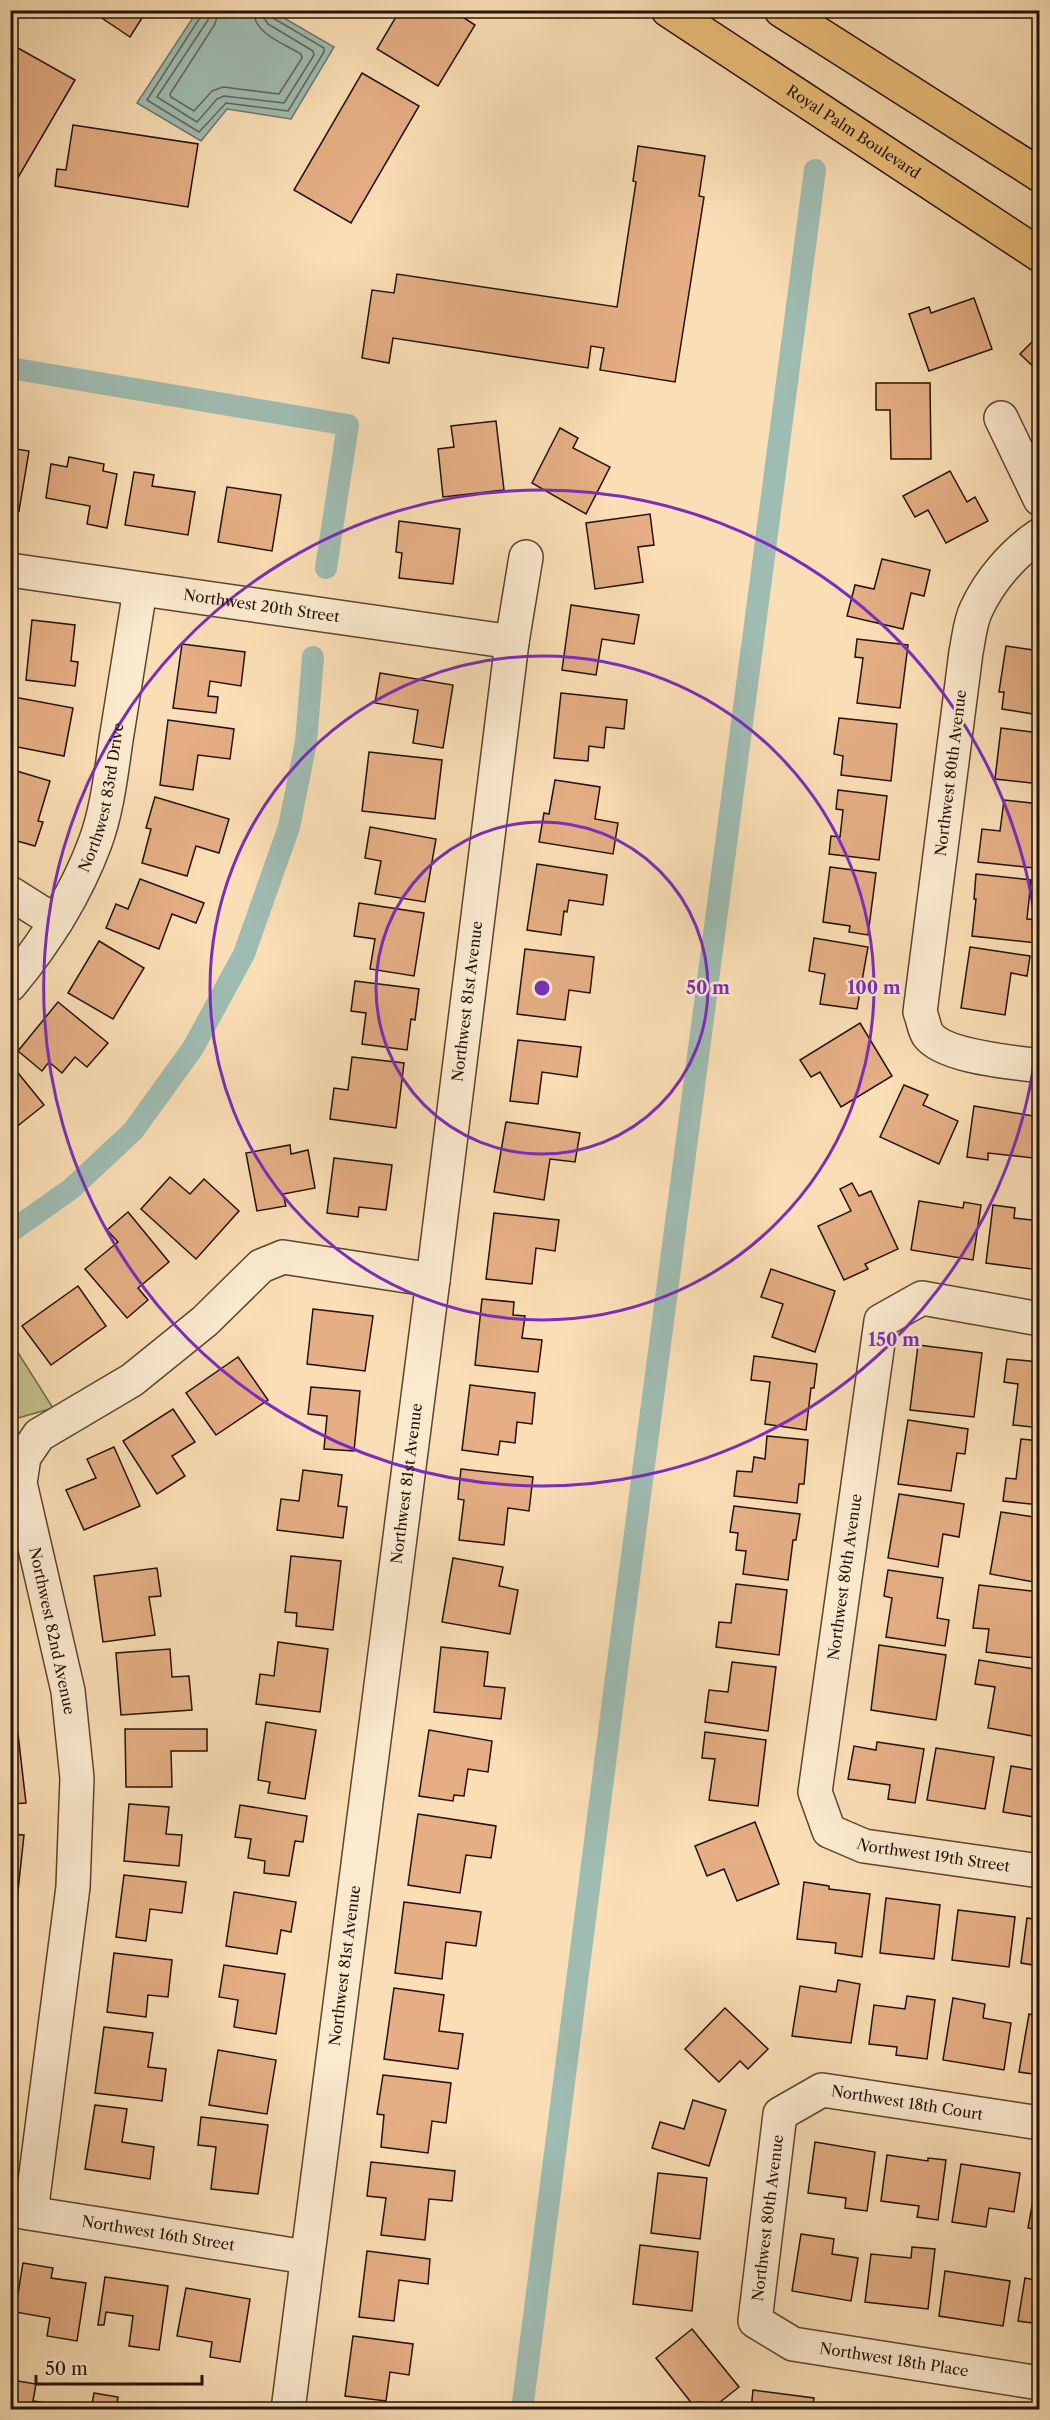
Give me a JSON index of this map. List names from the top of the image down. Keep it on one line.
{"streets":{"main road":["Royal Palm Boulevard"],"street":["Northwest 20th Street","Northwest 80th Avenue","Northwest 83rd Drive","Northwest 81st Avenue","Northwest 82nd Avenue","Northwest 19th Street","Northwest 18th Court","Northwest 16th Street","Northwest 18th Place"]},"crossings":[["Northwest 20th Street","Northwest 83rd Drive"],["Northwest 20th Street","Northwest 81st Avenue"],["Northwest 80th Avenue","Northwest 19th Street"],["Northwest 80th Avenue","Northwest 18th Court"],["Northwest 80th Avenue","Northwest 18th Place"],["Northwest 81st Avenue","Northwest 82nd Avenue"],["Northwest 81st Avenue","Northwest 16th Street"],["Northwest 82nd Avenue","Northwest 16th Street"]],"scale_bar":"50 m","rings":["50 m","100 m","150 m"]}
